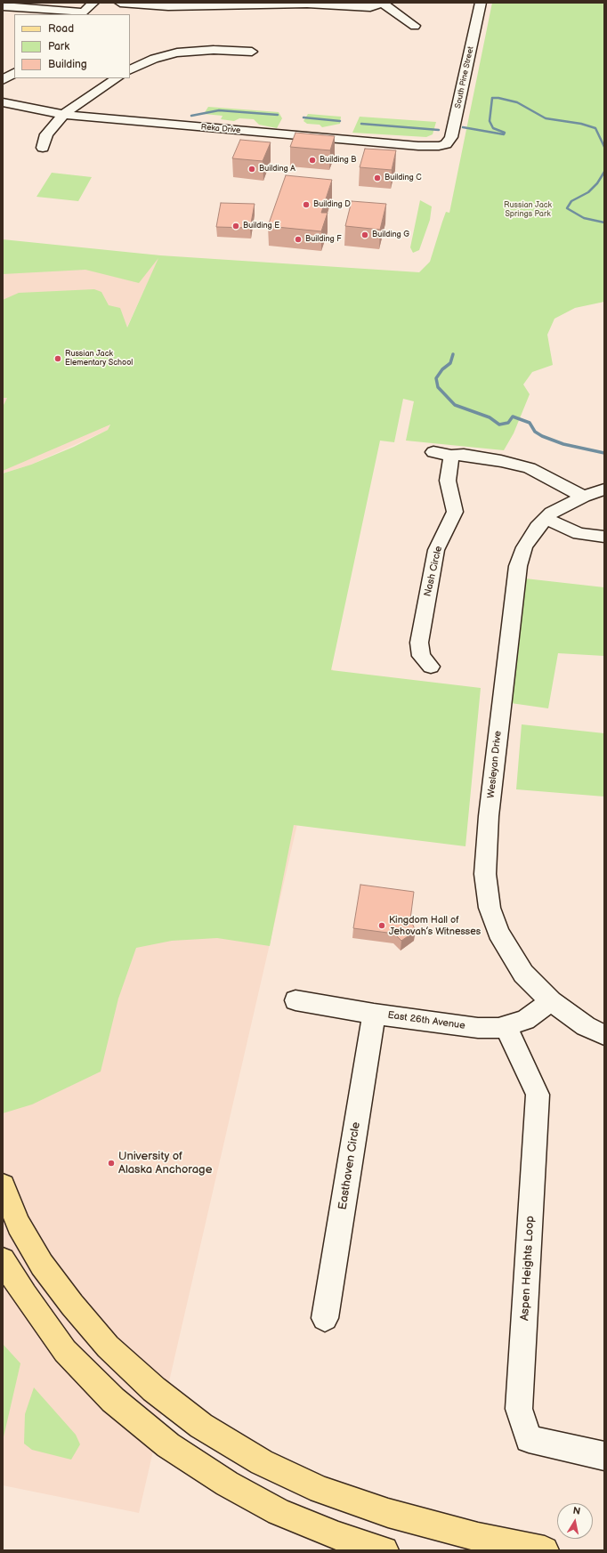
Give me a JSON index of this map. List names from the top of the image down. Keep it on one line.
{"streets":{"street":["South Pine Street","Reka Drive","Nash Circle","Wesleyan Drive","East 26th Avenue","Easthaven Circle","Aspen Heights Loop"]},"crossings":[["South Pine Street","Reka Drive"],["Wesleyan Drive","East 26th Avenue"],["East 26th Avenue","Easthaven Circle"],["East 26th Avenue","Aspen Heights Loop"]],"parks":["Russian Jack Springs Park"],"places":["Building B","Building A","Building C","Building D","Building E","Building G","Building F","Russian Jack Elementary School","Kingdom Hall of Jehovah’s Witnesses","University of Alaska Anchorage"],"legend":["Road","Park","Building"],"north":"top"}
